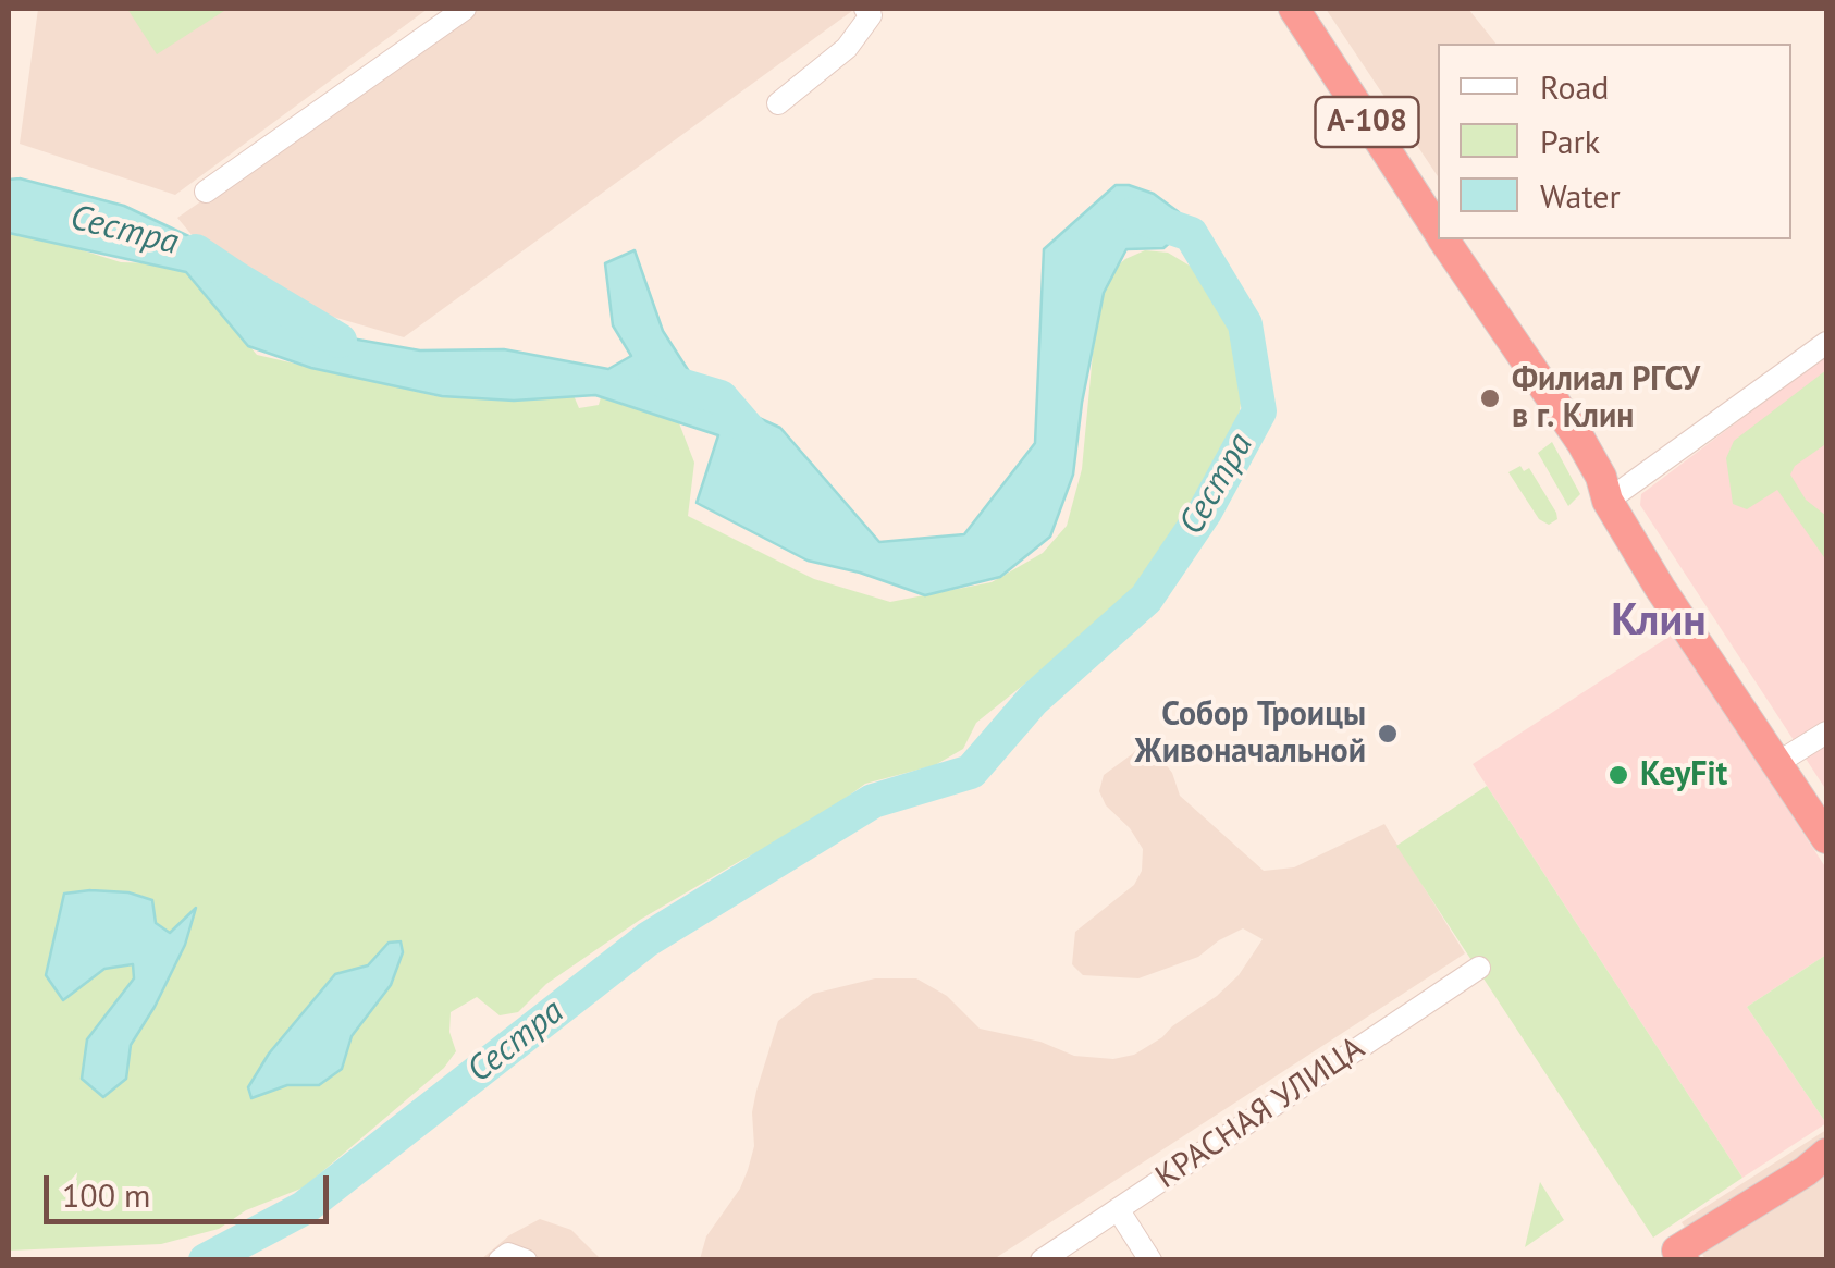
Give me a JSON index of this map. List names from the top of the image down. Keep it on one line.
{"streets":{"highway":["А-108"],"street":["КРАСНАЯ УЛИЦА"]},"districts":["Клин"],"water":["Сестра"],"places":["Филиал РГСУ в г. Клин","Собор Троицы Живоначальной","KeyFit"],"legend":["Road","Park","Water"],"scale_bar":"100 m"}
